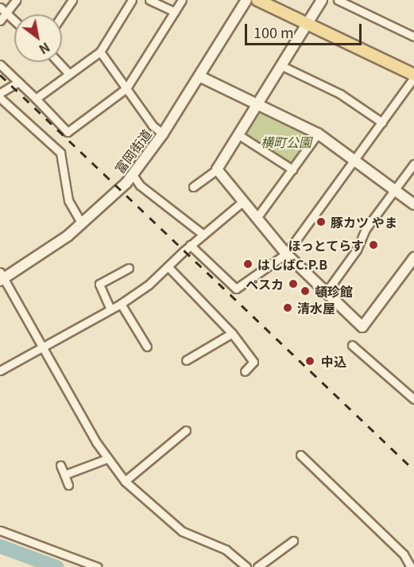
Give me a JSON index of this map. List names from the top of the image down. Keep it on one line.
{"streets":{"street":["富岡街道"]},"parks":["横町公園"],"places":["豚カツ やま","ほっとてらす","はしばC.P.B","ペスカ","頓珍館","清水屋","中込"],"scale_bar":"100 m","north":"bottom right"}
